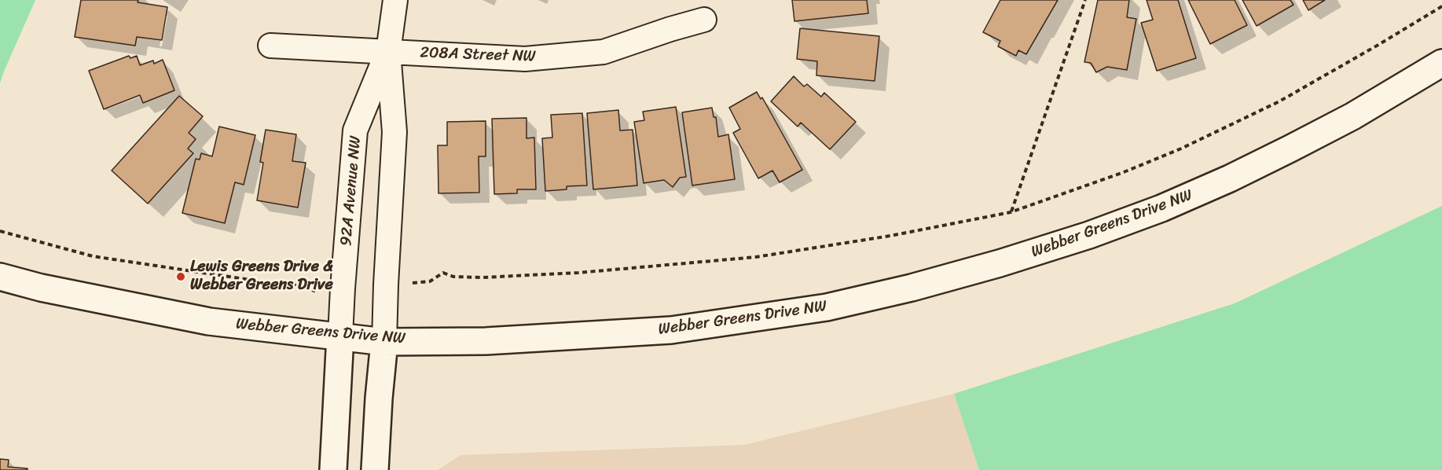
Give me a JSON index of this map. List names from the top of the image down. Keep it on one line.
{"streets":{"main road":["Webber Greens Drive NW"],"street":["208A Street NW","92A Avenue NW"]},"crossings":[["208A Street NW","92A Avenue NW"],["92A Avenue NW","Webber Greens Drive NW"]],"places":["Lewis Greens Drive & Webber Greens Drive"]}
